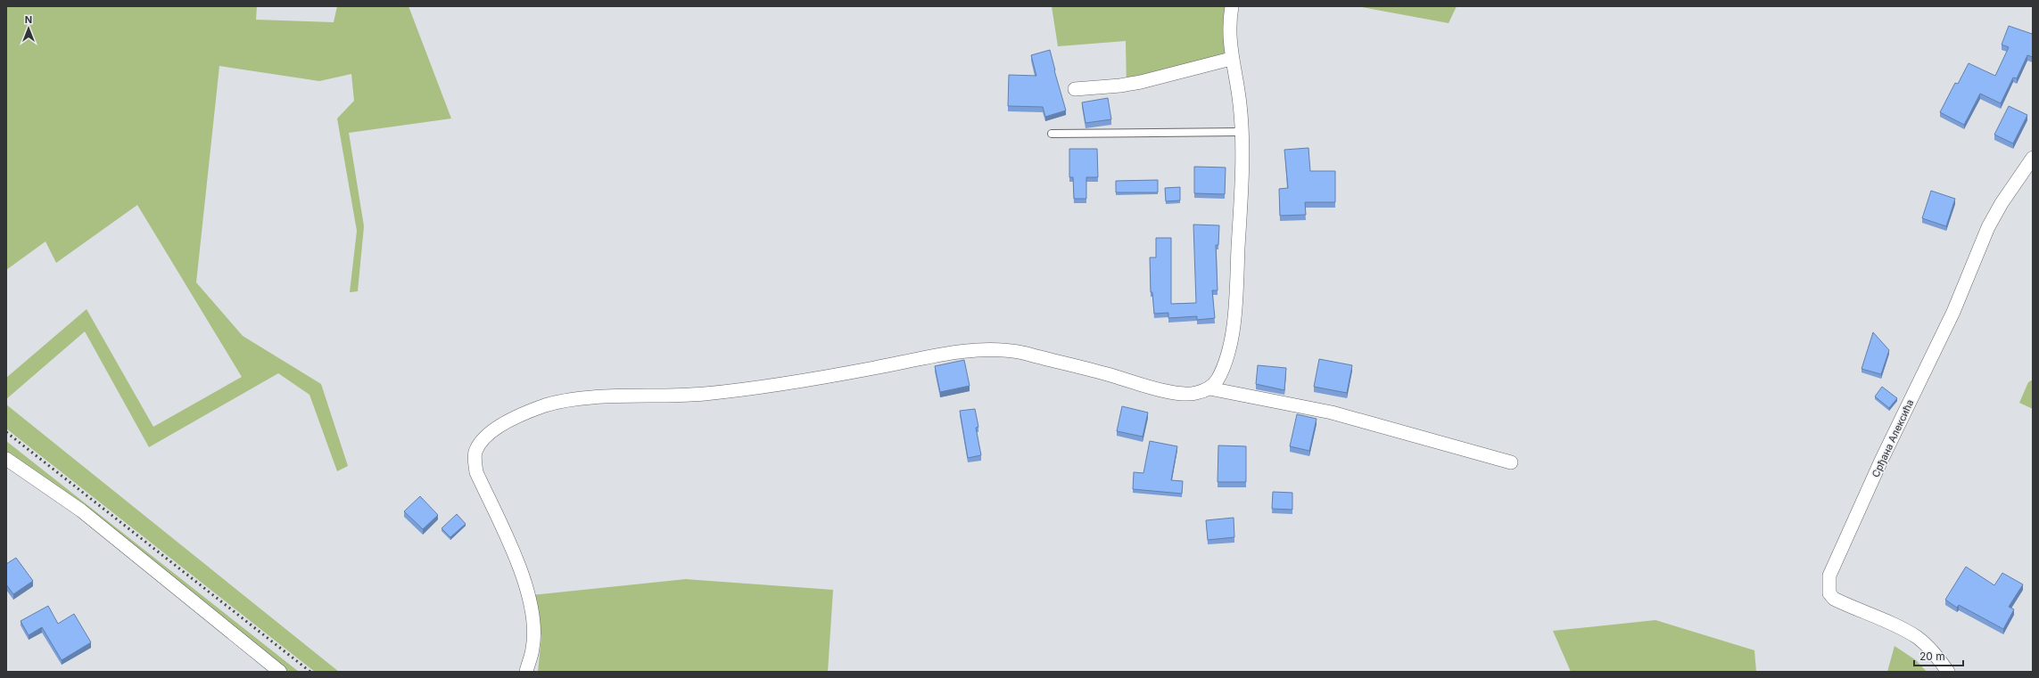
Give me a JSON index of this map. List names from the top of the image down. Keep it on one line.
{"streets":{"street":["Срђана Алексића"]},"scale_bar":"20 m","north":"top"}
